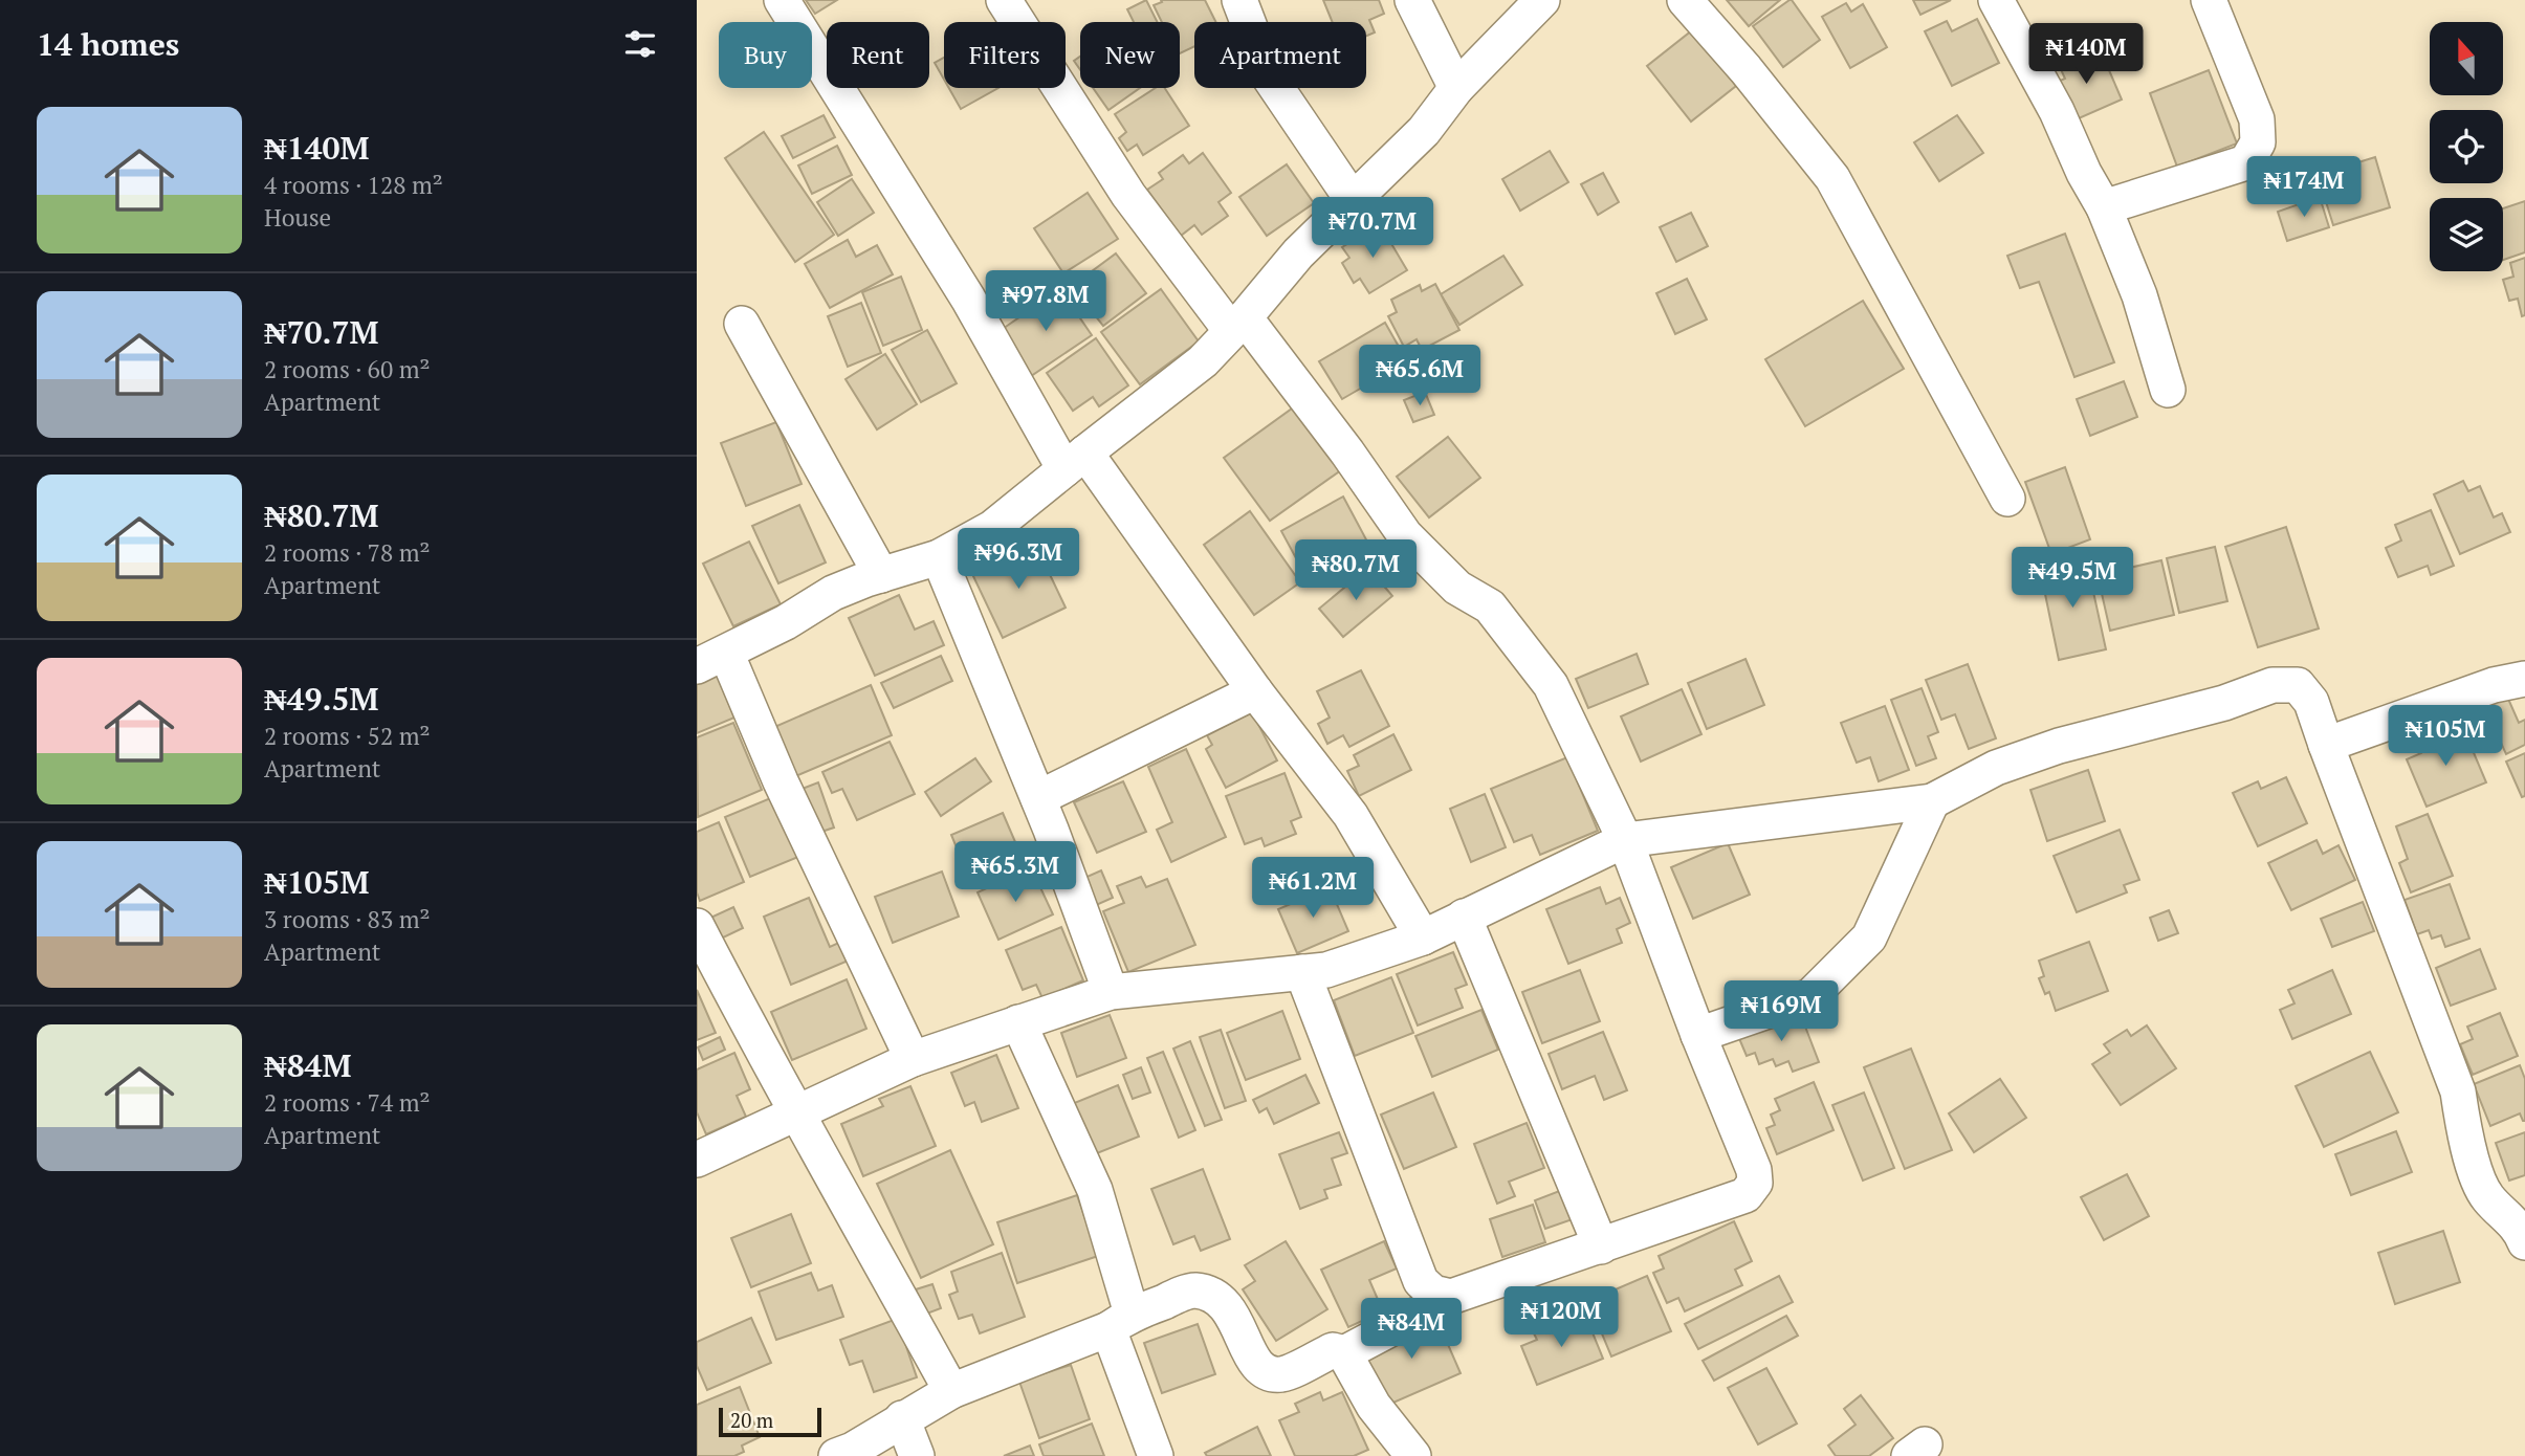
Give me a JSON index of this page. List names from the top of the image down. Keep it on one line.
{"scale_bar":"20 m","north":"top","page":{"heading":"14 homes","chip":["Buy","Rent","Filters","New","Apartment"],"price":["₦140M","₦174M","₦70.7M","₦97.8M","₦65.6M","₦96.3M","₦80.7M","₦49.5M","₦105M","₦65.3M","₦61.2M","₦169M","₦120M","₦84M"],"list":[{"name":"₦140M","note":"4 rooms · 128 m² · House"},{"name":"₦70.7M","note":"2 rooms · 60 m² · Apartment"},{"name":"₦80.7M","note":"2 rooms · 78 m² · Apartment"},{"name":"₦49.5M","note":"2 rooms · 52 m² · Apartment"},{"name":"₦105M","note":"3 rooms · 83 m² · Apartment"},{"name":"₦84M","note":"2 rooms · 74 m² · Apartment"}],"scale":"20 m"}}
